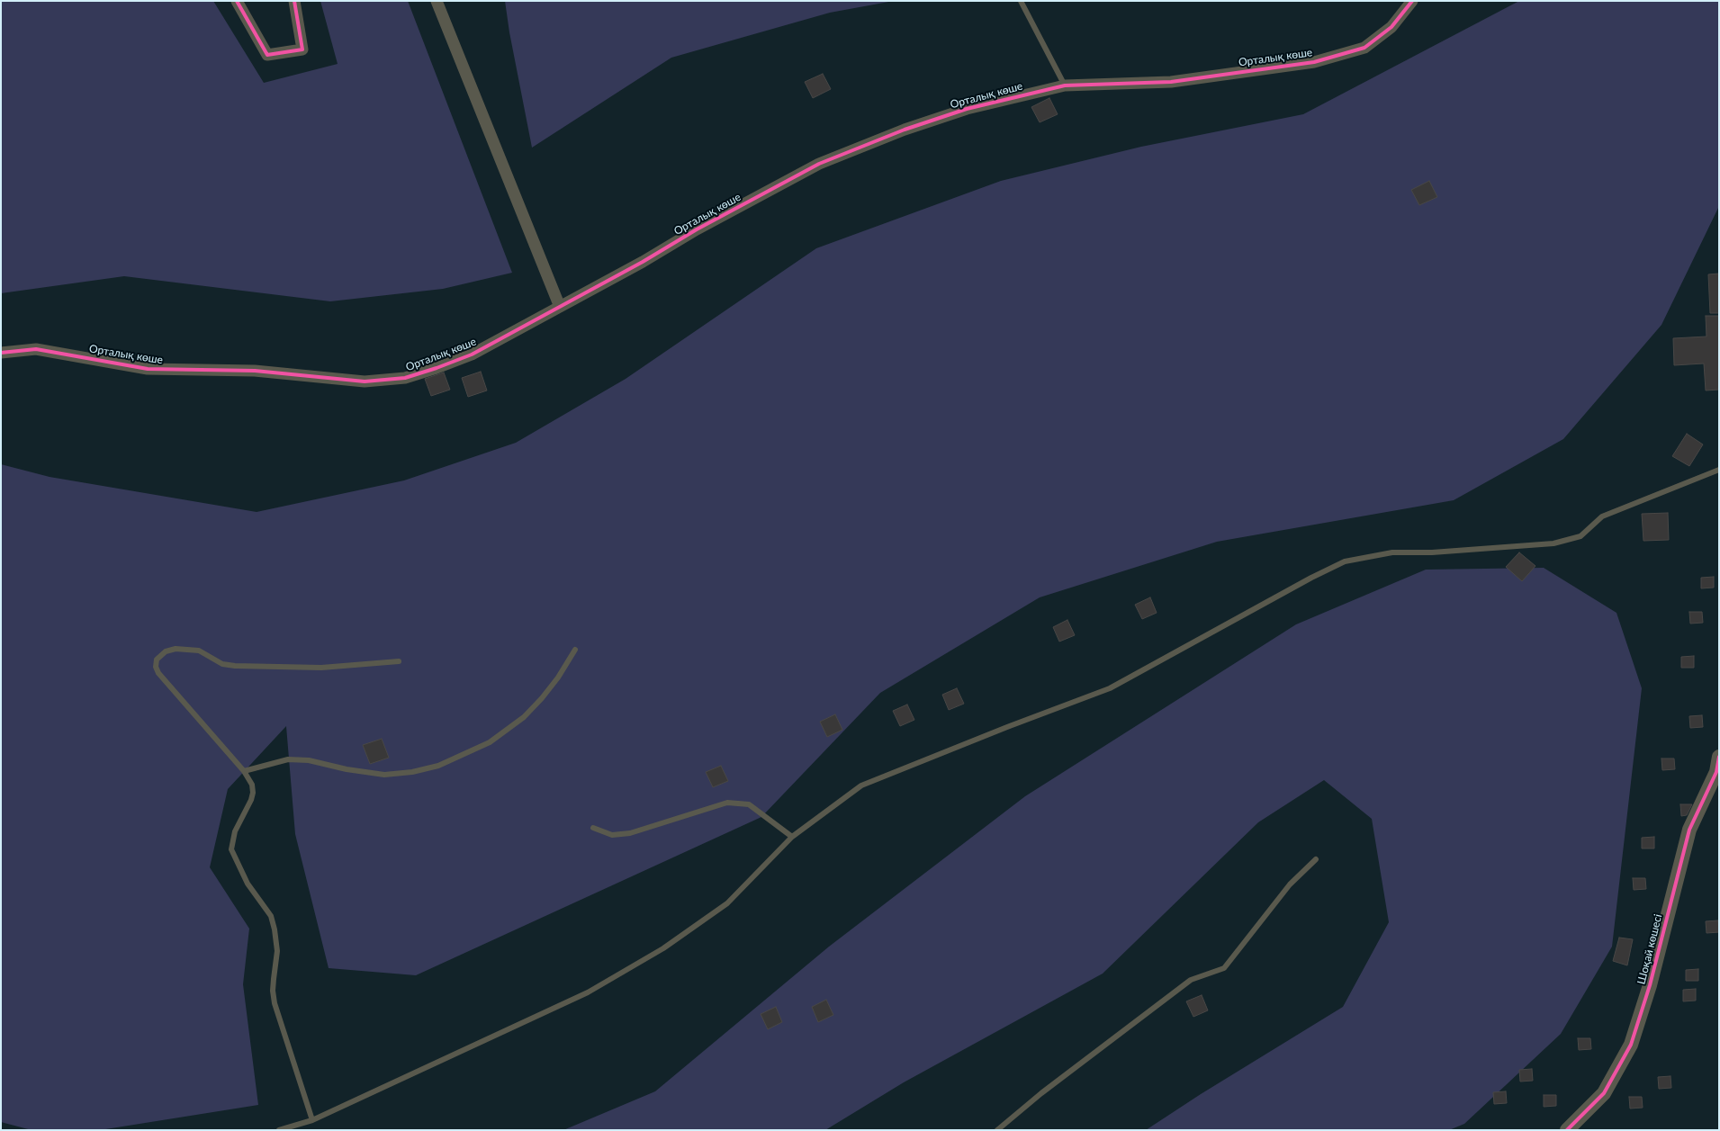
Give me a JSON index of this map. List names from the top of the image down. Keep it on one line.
{"streets":{"street":["Орталық көше","Шоқай көшесі"]}}
